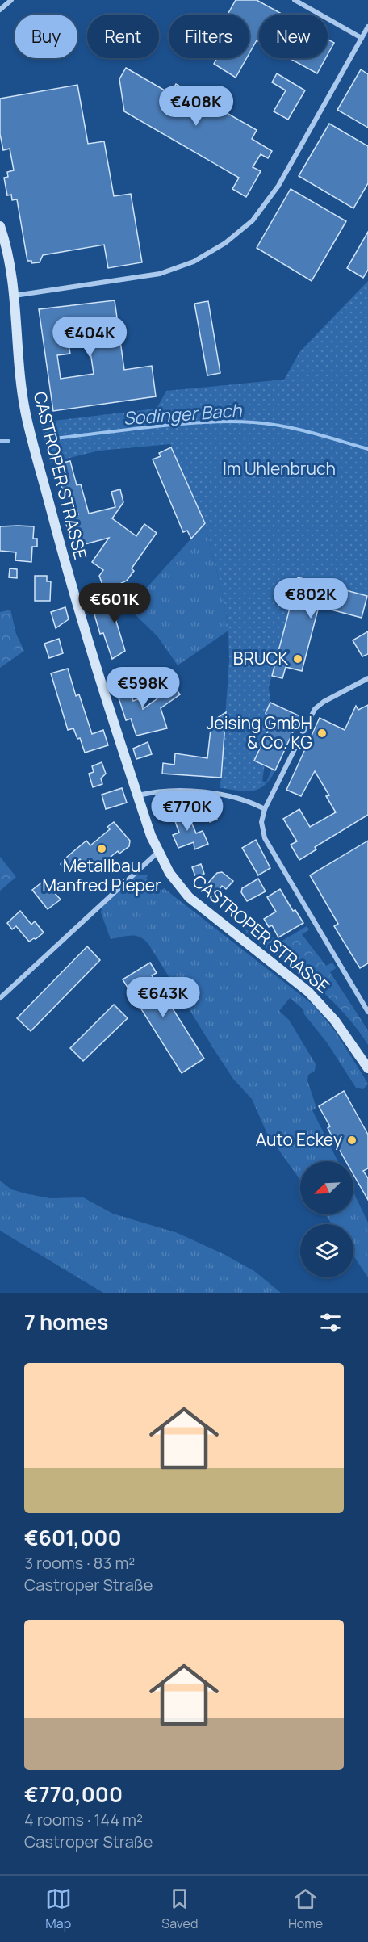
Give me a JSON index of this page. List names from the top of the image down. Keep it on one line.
{"streets":{"main road":["CASTROPER STRASSE"]},"water":["Sodinger Bach"],"parks":["Im Uhlenbruch"],"places":["BRUCK","Jeising GmbH & Co. KG","Metallbau Manfred Pieper","Auto Eckey"],"north":"bottom left","page":{"chip":["Buy","Rent","Filters","New"],"price":["€408K","€404K","€802K","€601K","€598K","€770K","€643K"],"heading":"7 homes","list":[{"name":"€601,000","note":"3 rooms · 83 m² · Castroper Straße"},{"name":"€770,000","note":"4 rooms · 144 m² · Castroper Straße"}],"tabs":["Map","Saved","Home"]}}
